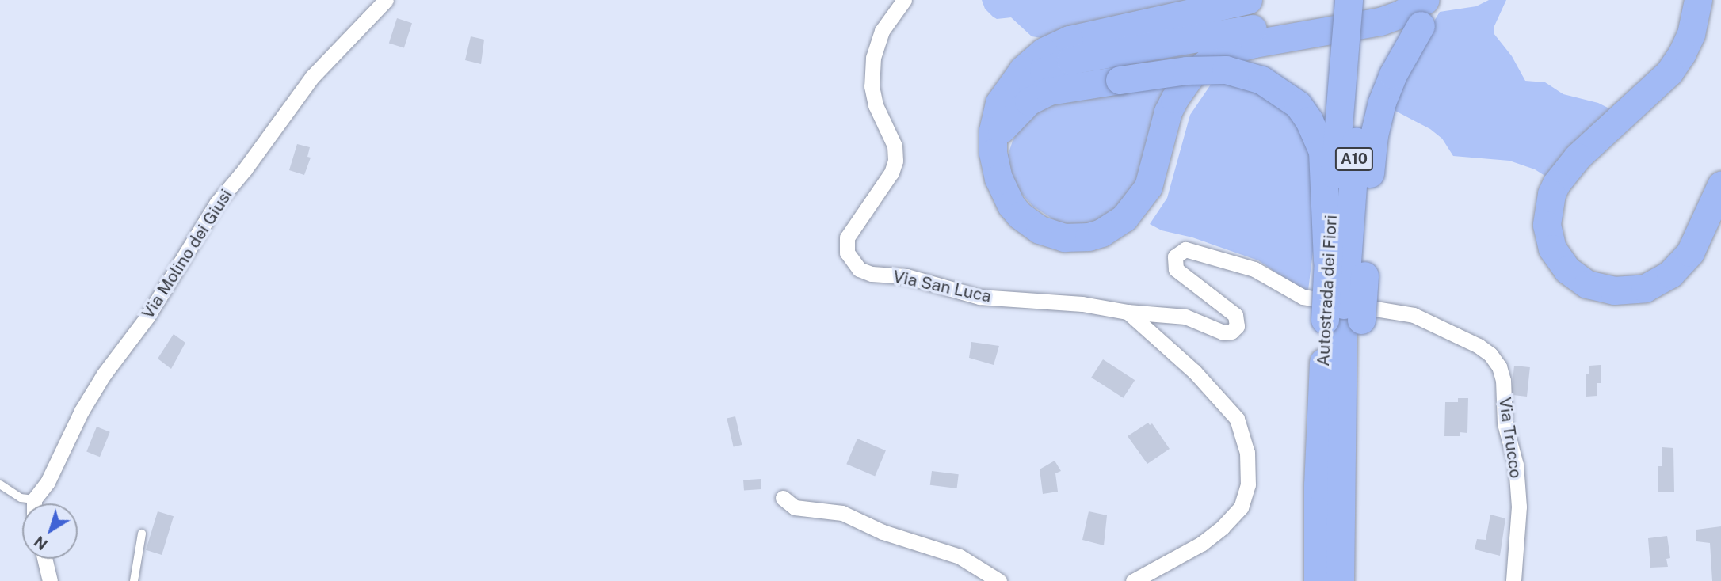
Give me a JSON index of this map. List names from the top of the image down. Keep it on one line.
{"streets":{"highway":["A10","Autostrada dei Fiori"],"street":["Via Molino dei Giusi","Via San Luca","Via Trucco"]},"crossings":[["Via San Luca","Via Trucco"]],"north":"bottom left"}
